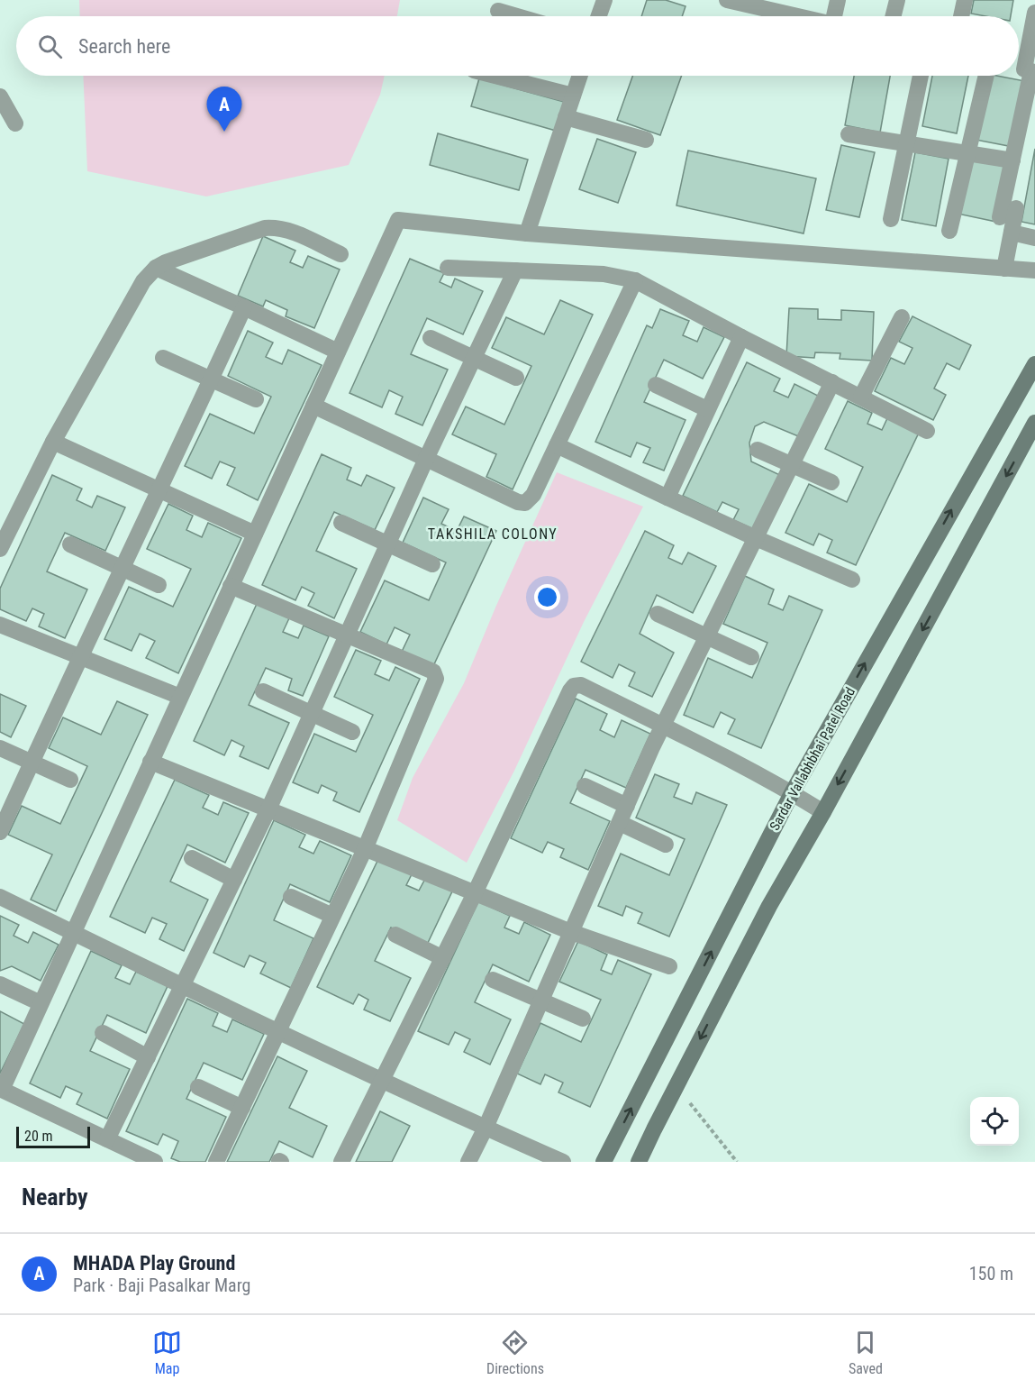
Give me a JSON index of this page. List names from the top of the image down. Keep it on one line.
{"streets":{"main road":["Sardar Vallabhbhai Patel Road"]},"districts":["TAKSHILA COLONY"],"scale_bar":"20 m","page":{"search":"Search here","pins":"A","scale":"20 m","heading":"Nearby","list":[{"mark":"A","name":"MHADA Play Ground","note":"Park · Baji Pasalkar Marg","value":"150 m"}],"nav":["Map","Directions","Saved"]}}
